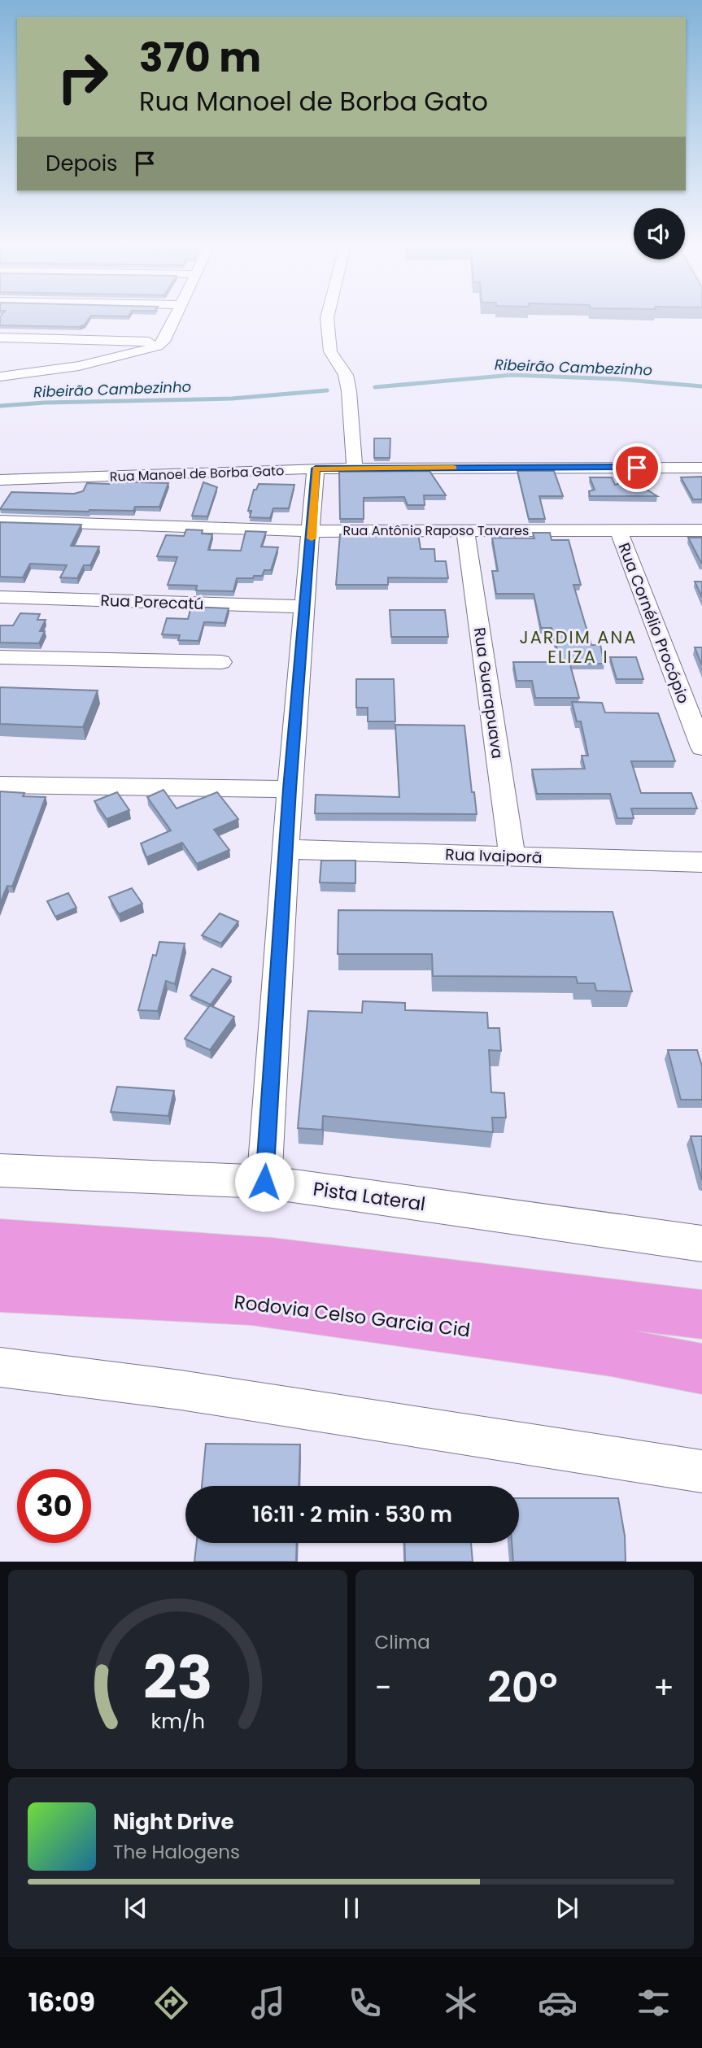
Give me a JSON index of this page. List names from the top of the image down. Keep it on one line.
{"streets":{"highway":["Rodovia Celso Garcia Cid"],"street":["Rua Manoel de Borba Gato","Rua Antônio Raposo Tavares","Rua Porecatú","Rua Cornélio Procópio","Rua Guarapuava","Rua Ivaiporã","Pista Lateral"]},"crossings":[["Rua Antônio Raposo Tavares","Rua Cornélio Procópio"],["Rua Antônio Raposo Tavares","Rua Guarapuava"],["Rua Guarapuava","Rua Ivaiporã"]],"districts":["JARDIM ANA ELIZA I"],"water":["Ribeirão Cambezinho"],"page":{"turn":["370 m","Rua Manoel de Borba Gato"],"then":"Depois","limit":"30","trip":"16:11 · 2 min · 530 m","tile":"Clima","heat":["−","20°","+"],"song":["Night Drive","The Halogens"],"tabs":"16:09","gauge":["23","km/h"]}}
